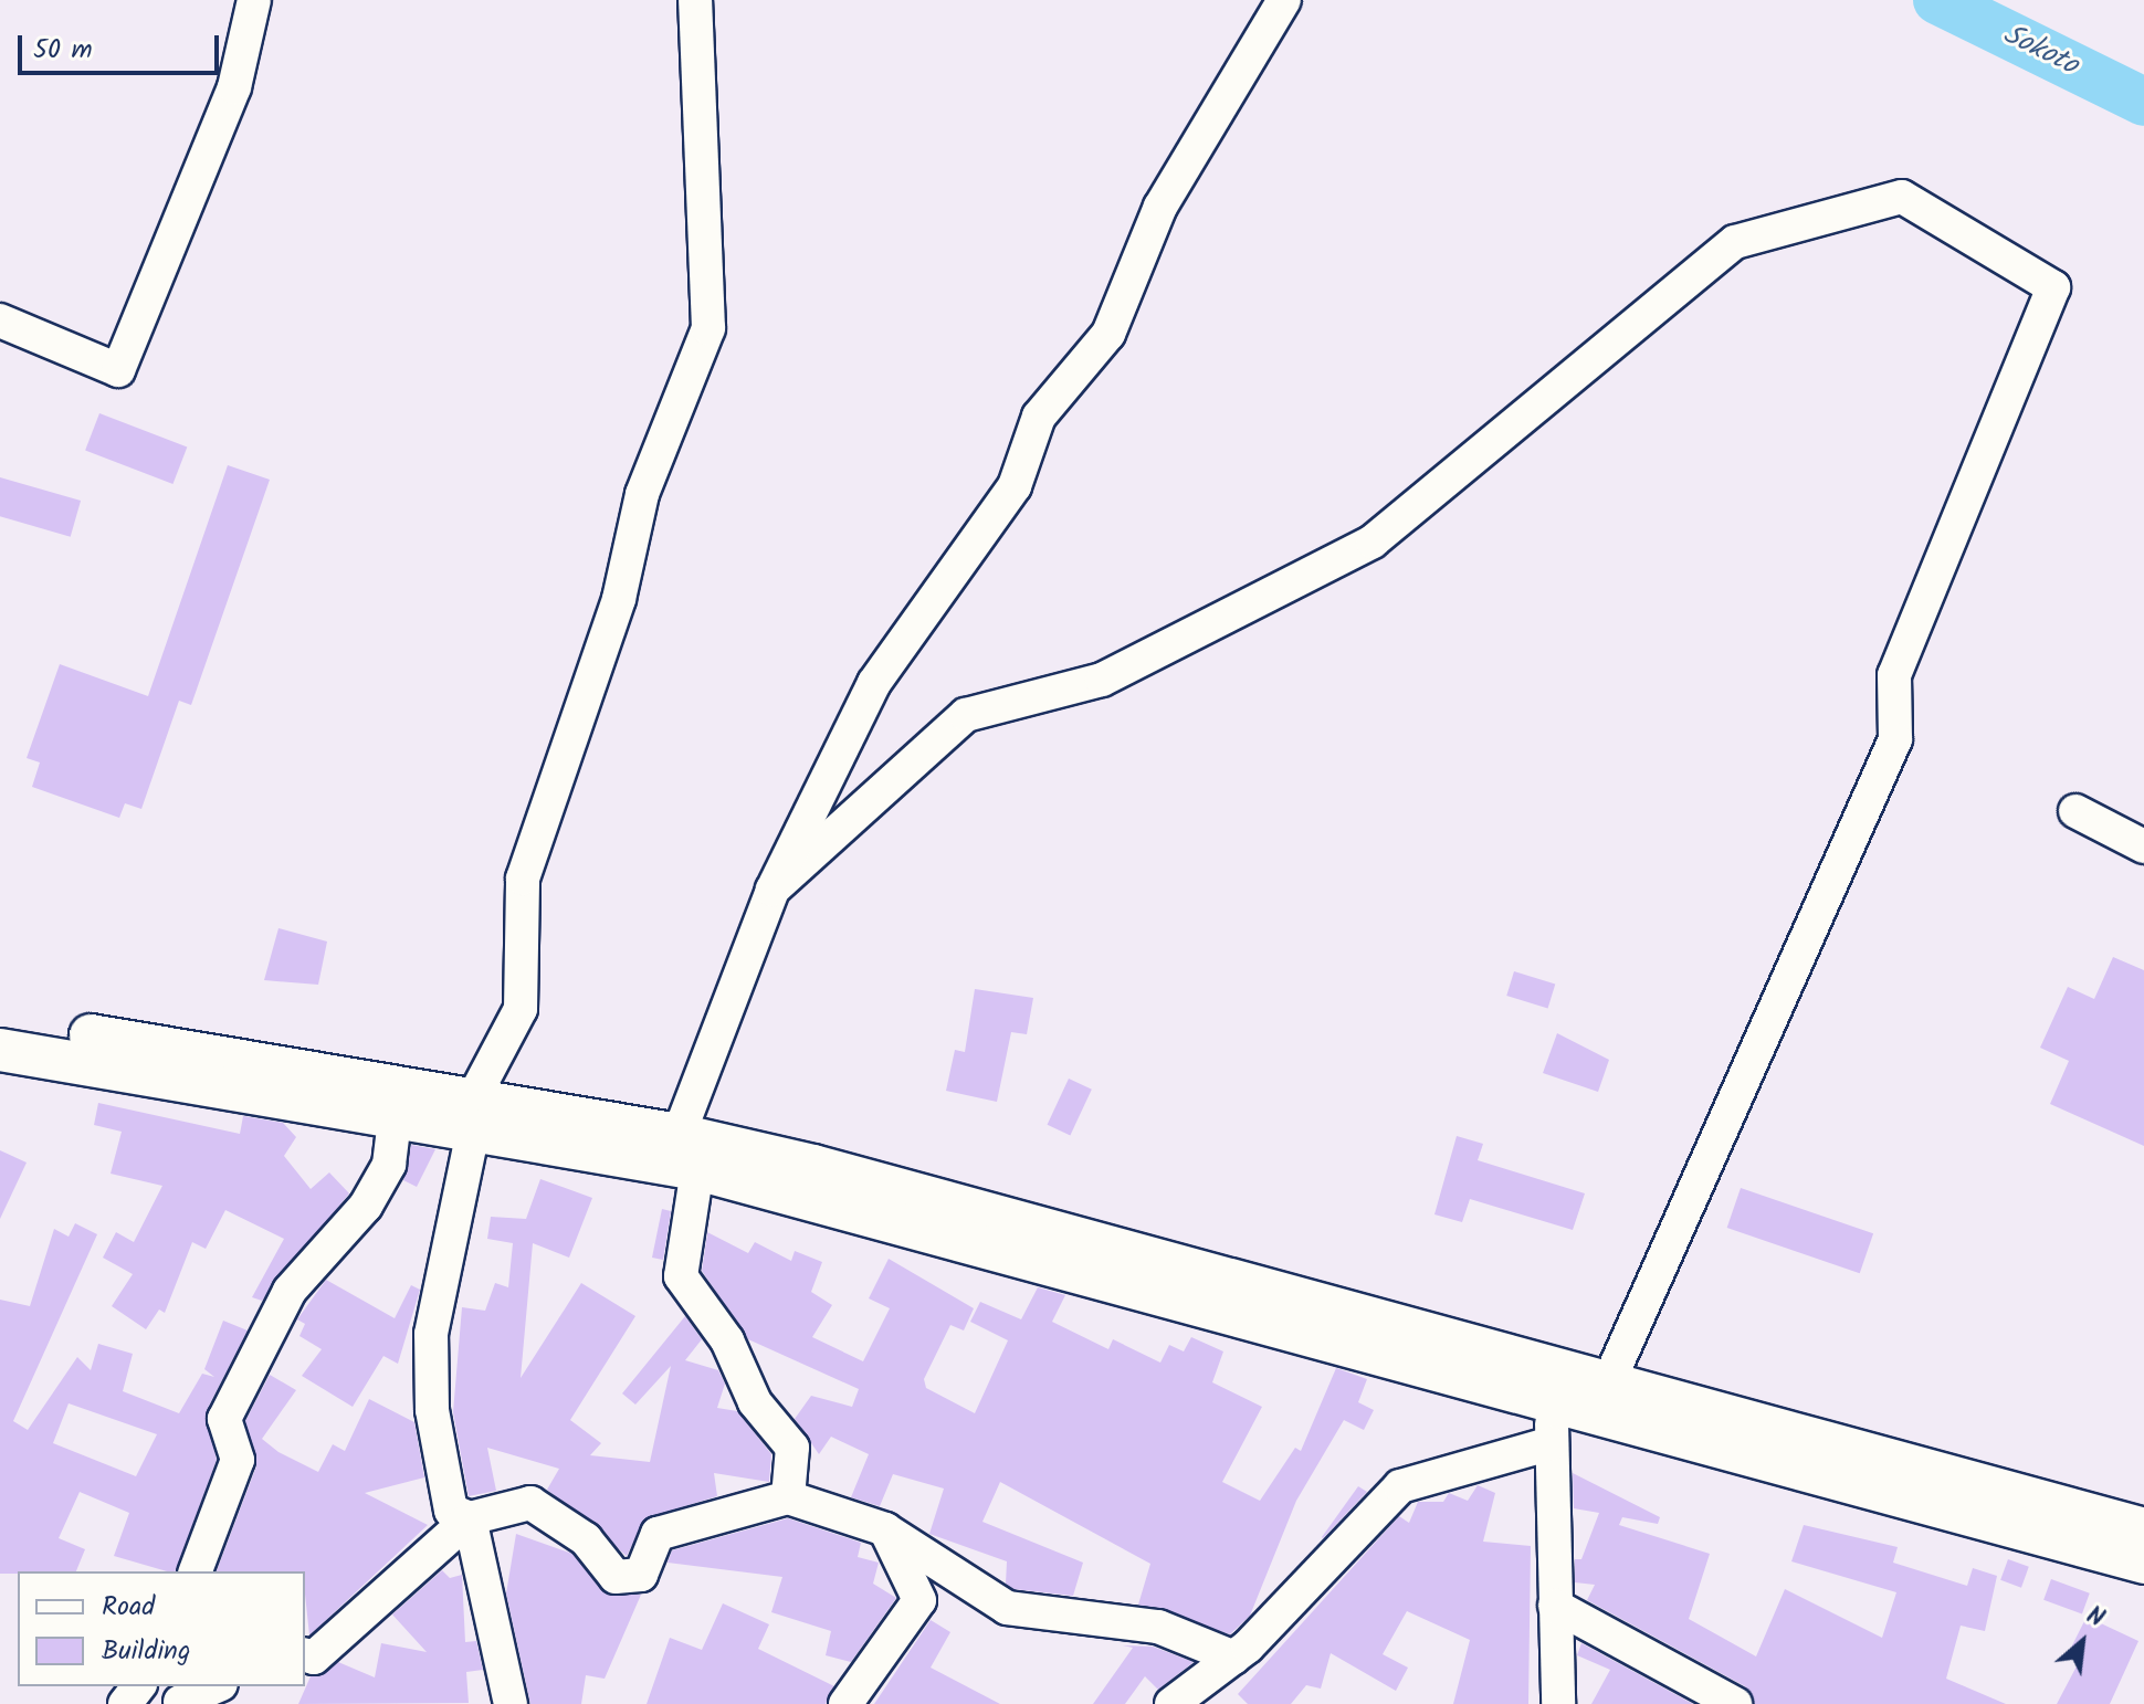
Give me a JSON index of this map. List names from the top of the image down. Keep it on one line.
{"water":["Sokoto"],"legend":["Road","Building"],"scale_bar":"50 m","north":"top right"}
